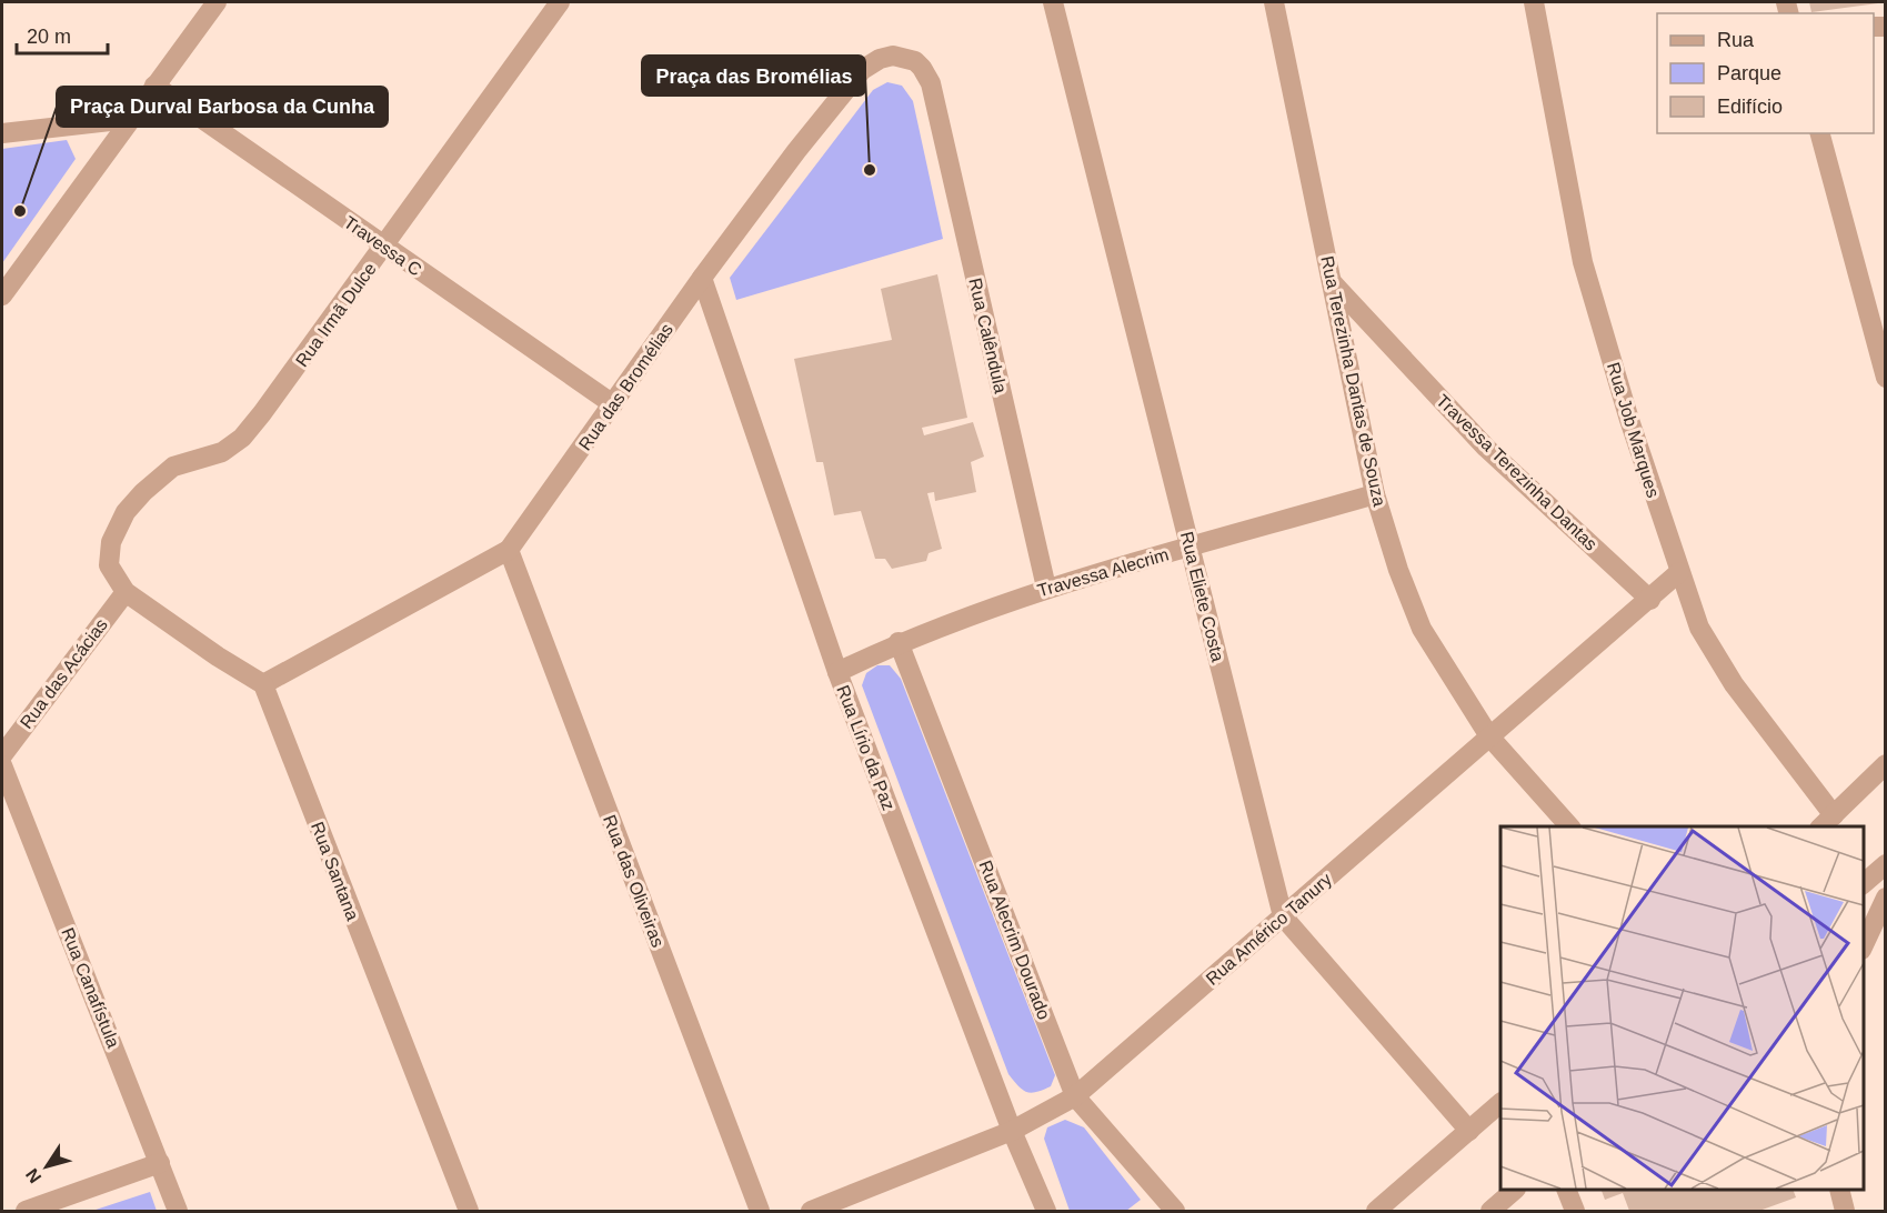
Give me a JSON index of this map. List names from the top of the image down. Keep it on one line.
{"streets":{"street":["Travessa C","Rua Irmã Dulce","Rua Calêndula","Rua Terezinha Dantas de Souza","Rua das Bromélias","Rua Job Marques","Travessa Terezinha Dantas","Travessa Alecrim","Rua Eliete Costa","Rua das Acácias","Rua Lírio da Paz","Rua Santana","Rua das Oliveiras","Rua Américo Tanury","Rua Alecrim Dourado","Rua Canafístula"]},"crossings":[["Travessa C","Rua Irmã Dulce"],["Travessa C","Rua das Bromélias"],["Rua Irmã Dulce","Rua das Acácias"],["Rua Calêndula","Rua das Bromélias"],["Rua Calêndula","Travessa Alecrim"],["Rua Terezinha Dantas de Souza","Travessa Terezinha Dantas"],["Rua Terezinha Dantas de Souza","Travessa Alecrim"],["Rua Terezinha Dantas de Souza","Rua Américo Tanury"],["Rua das Bromélias","Rua Lírio da Paz"],["Rua das Bromélias","Rua Santana"],["Rua das Bromélias","Rua das Oliveiras"],["Rua Job Marques","Rua Américo Tanury"],["Travessa Terezinha Dantas","Rua Américo Tanury"],["Travessa Alecrim","Rua Eliete Costa"],["Travessa Alecrim","Rua Lírio da Paz"],["Travessa Alecrim","Rua Alecrim Dourado"],["Rua Eliete Costa","Rua Américo Tanury"],["Rua Lírio da Paz","Rua Américo Tanury"],["Rua Américo Tanury","Rua Alecrim Dourado"]],"places":["Praça das Bromélias","Praça Durval Barbosa da Cunha"],"legend":["Rua","Parque","Edifício"],"scale_bar":"20 m","north":"bottom left"}
